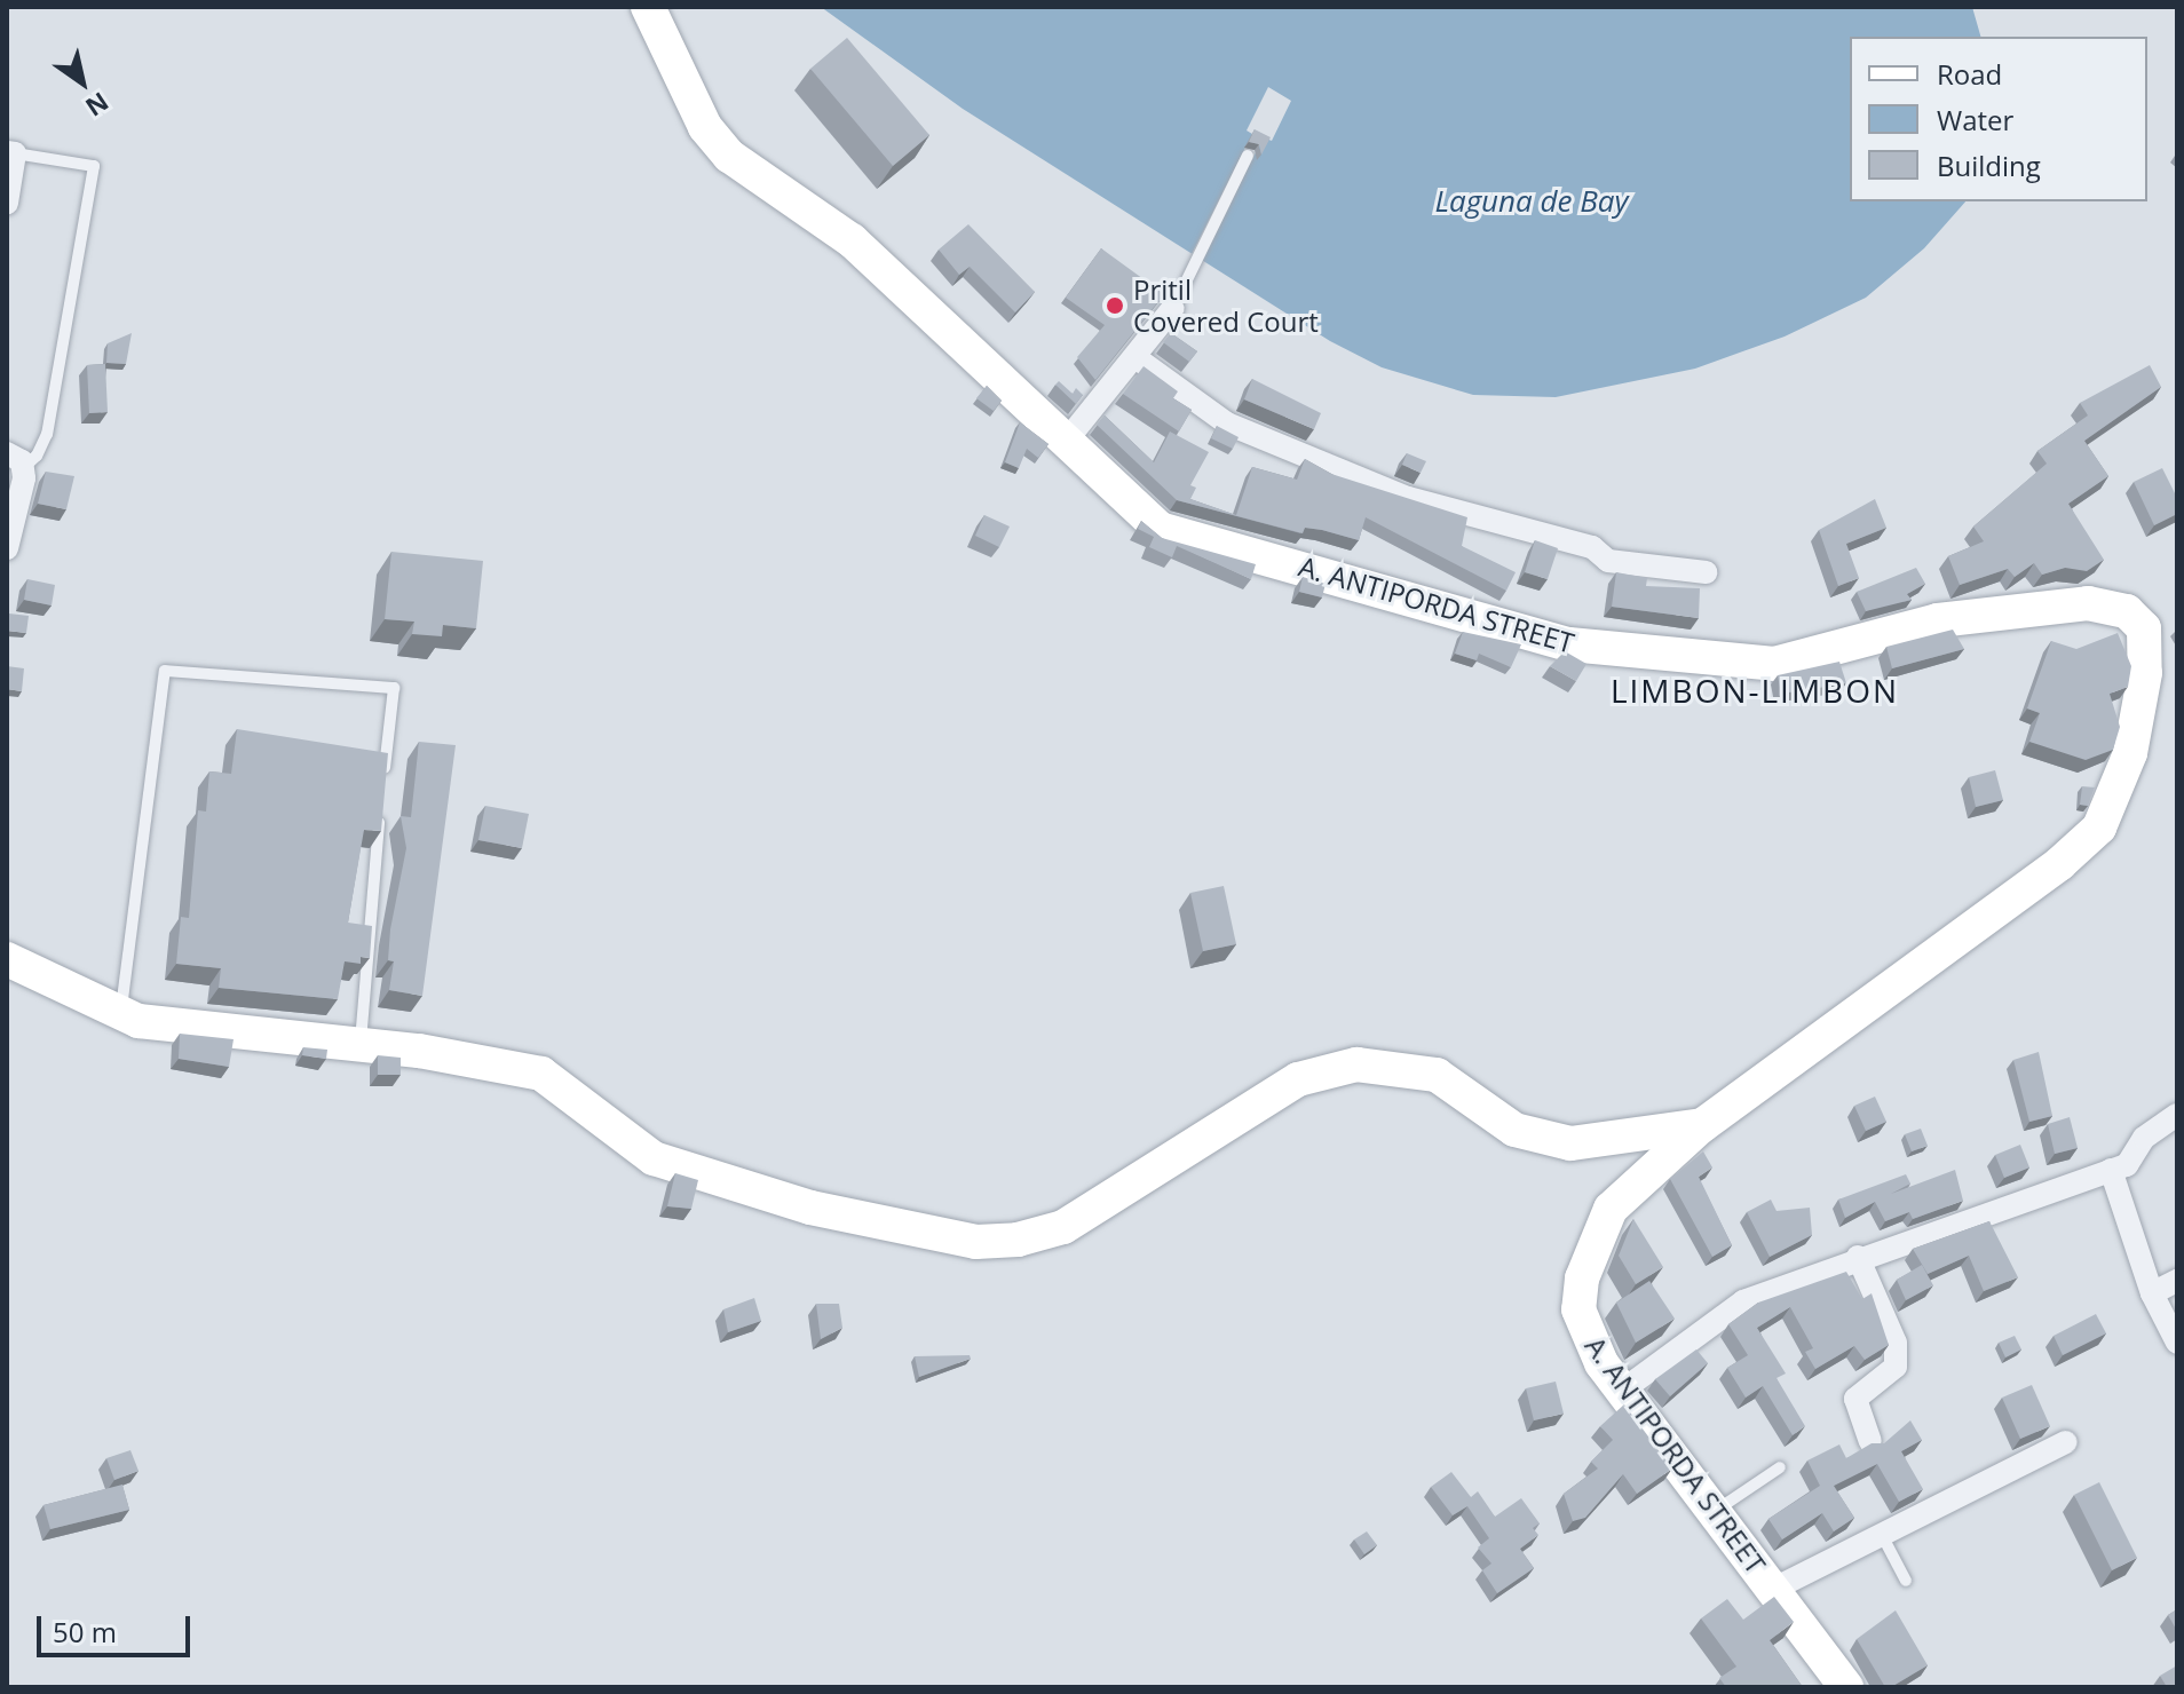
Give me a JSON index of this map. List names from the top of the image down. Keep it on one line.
{"streets":{"street":["A. ANTIPORDA STREET"]},"districts":["LIMBON-LIMBON"],"water":["Laguna de Bay"],"places":["Pritil Covered Court"],"legend":["Road","Water","Building"],"scale_bar":"50 m","north":"bottom right"}
